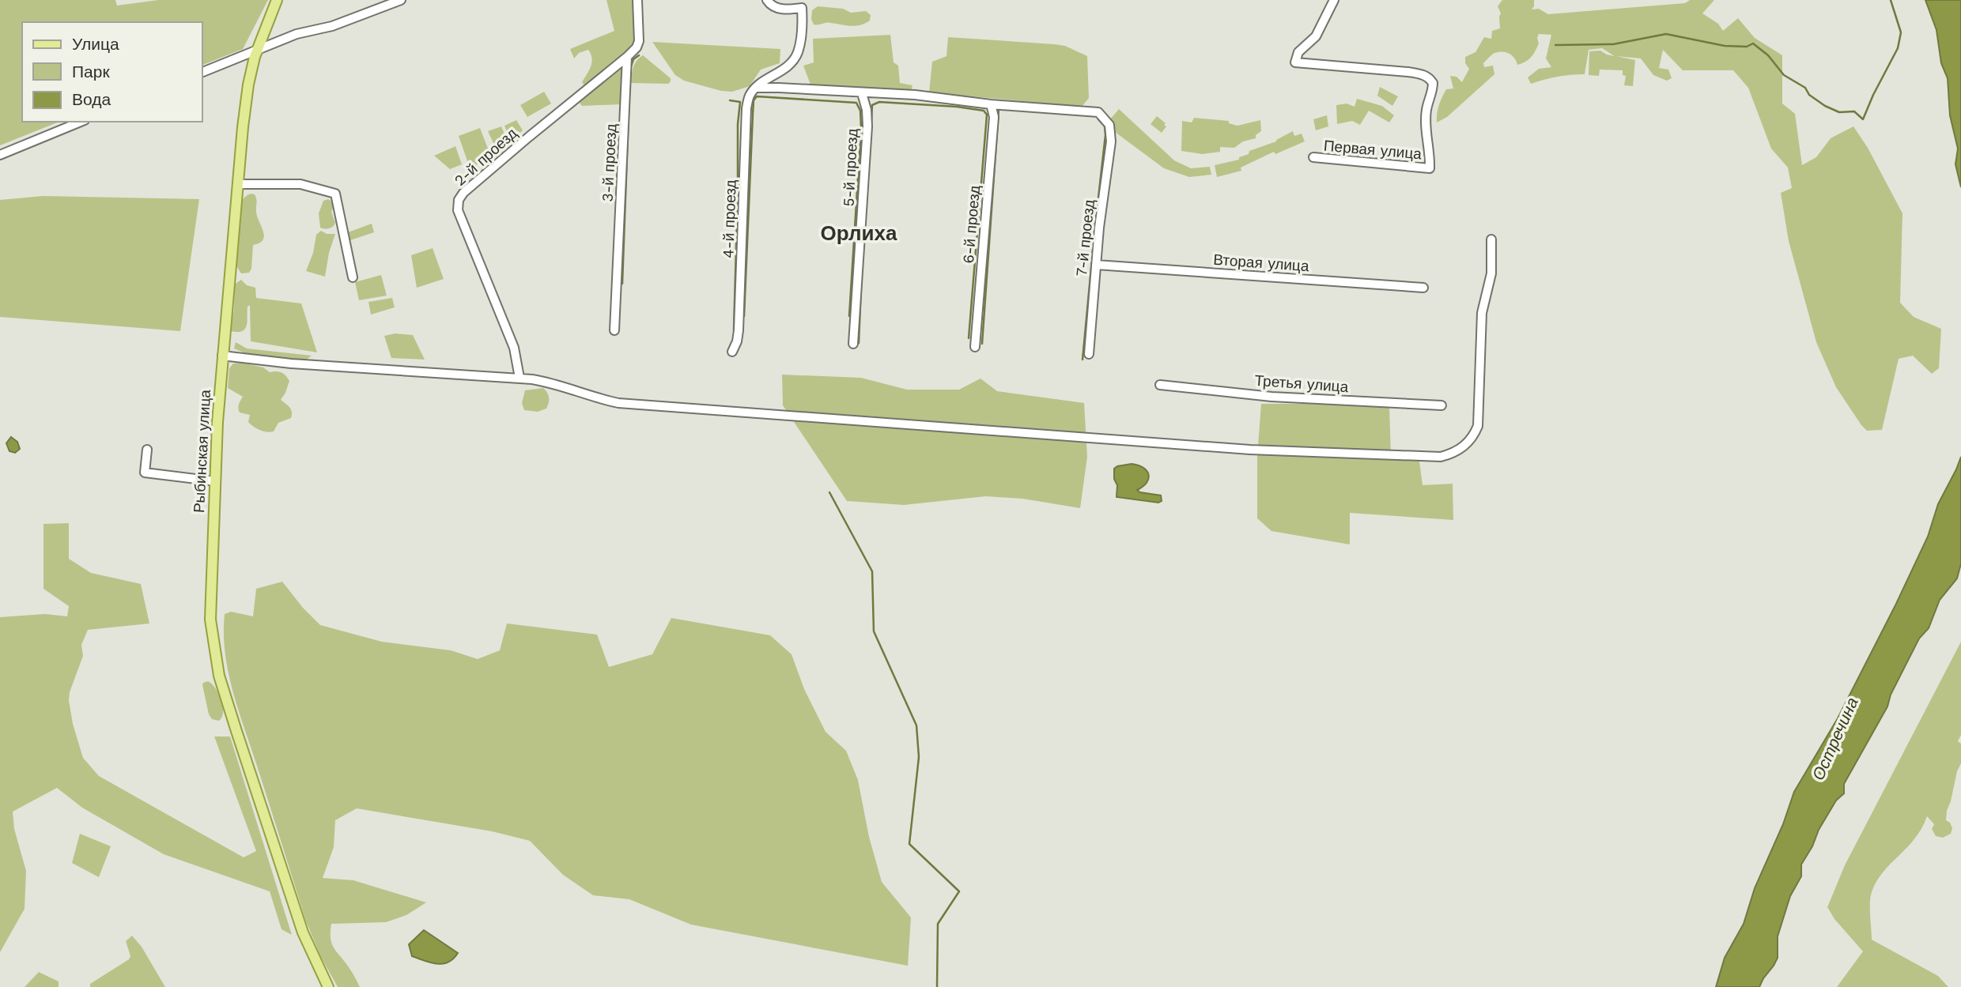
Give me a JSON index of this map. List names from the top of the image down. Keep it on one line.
{"streets":{"main road":["Рыбинская улица"],"street":["Первая улица","2-й проезд","3-й проезд","5-й проезд","4-й проезд","6-й проезд","7-й проезд","Вторая улица","Третья улица"]},"crossings":[["2-й проезд","3-й проезд"],["6-й проезд","7-й проезд"],["7-й проезд","Вторая улица"]],"districts":["Орлиха"],"water":["Остречина"],"legend":["Улица","Парк","Вода"]}
